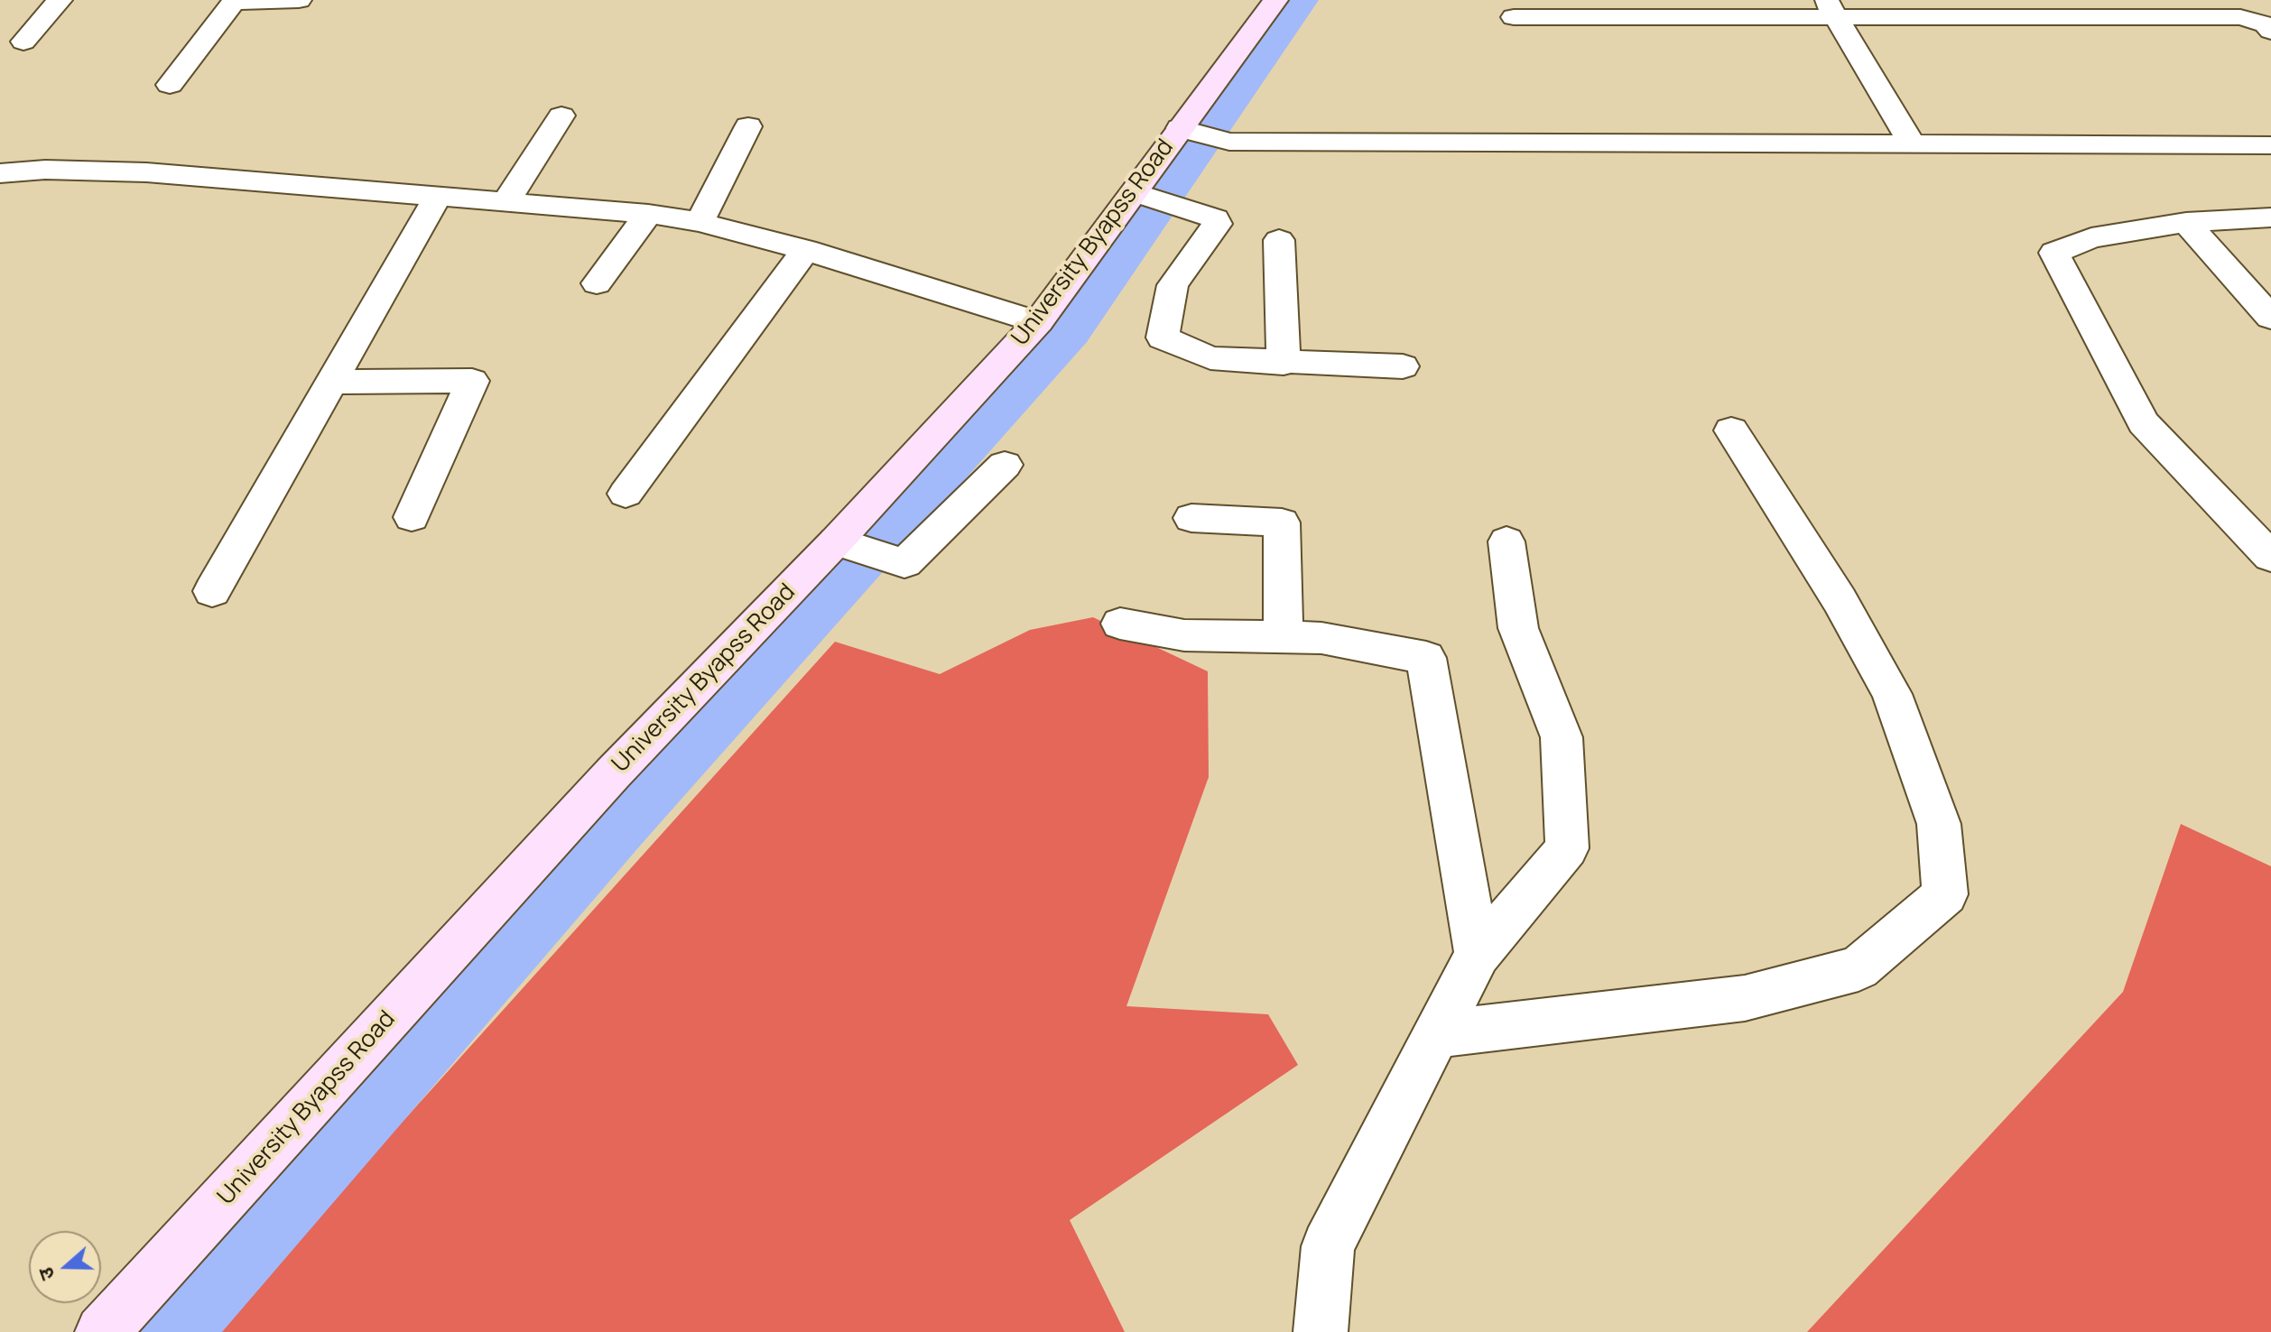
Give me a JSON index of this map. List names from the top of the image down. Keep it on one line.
{"streets":{"main road":["University Byapss Road"]},"north":"left"}
